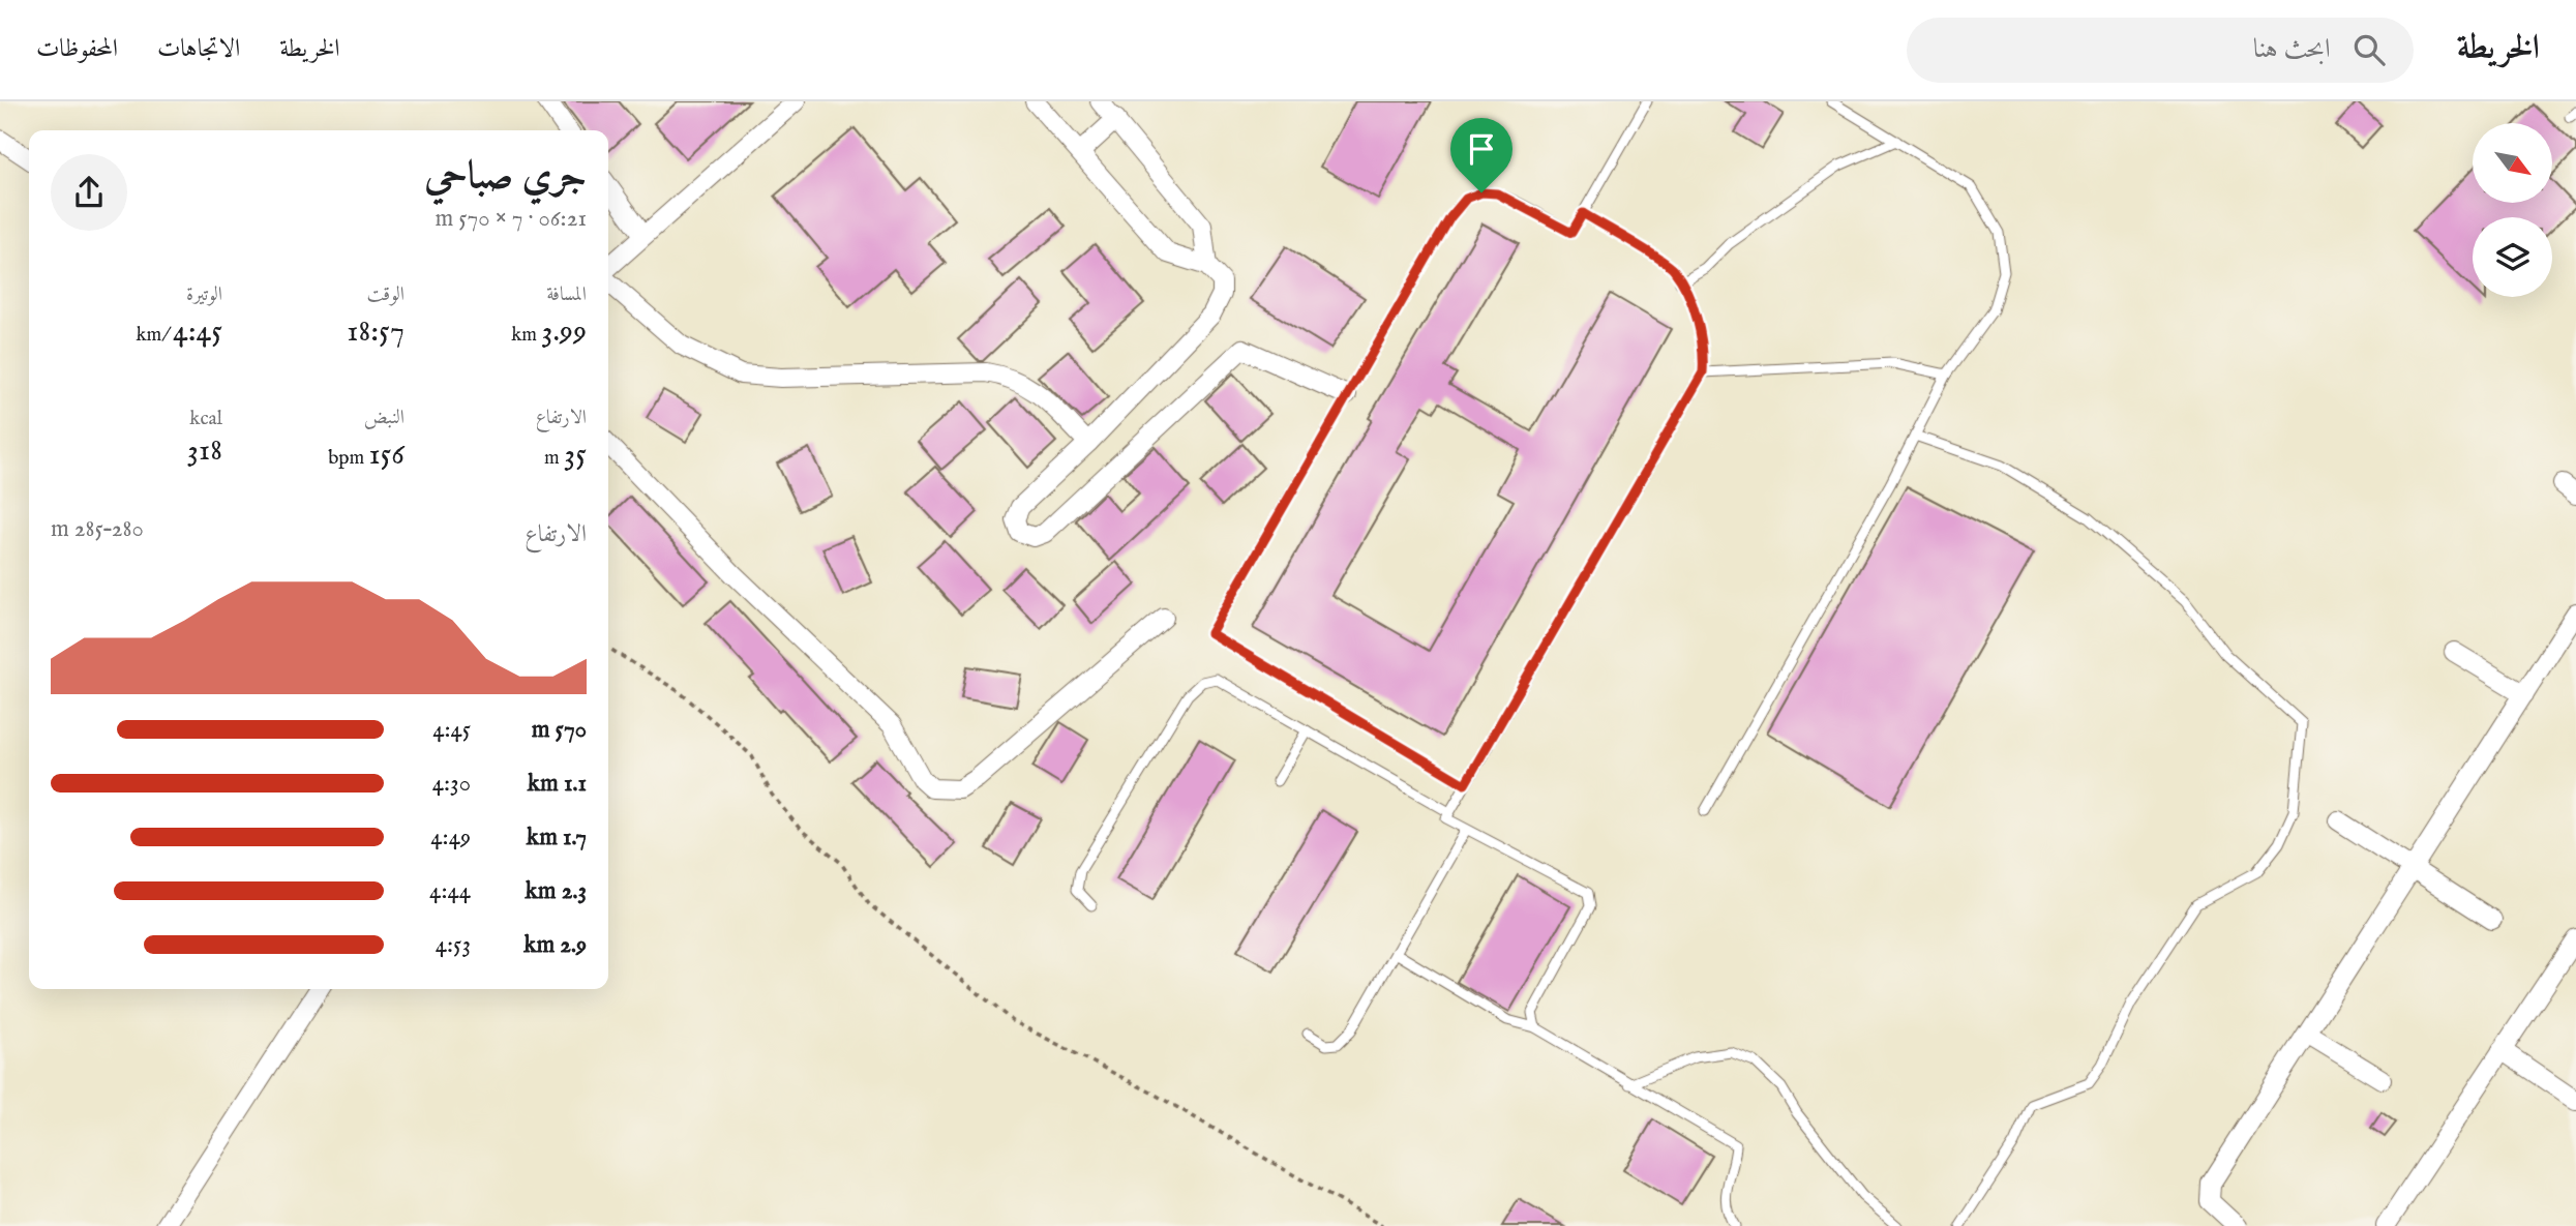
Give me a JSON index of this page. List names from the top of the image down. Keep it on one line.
{"north":"bottom right","page":{"header":"الخريطة","search":"ابحث هنا","nav":["الخريطة","الاتجاهات","المحفوظات"],"heading":["جري صباحي","06:21 · 7 × 570 m"],"stats":[["المسافة","3.99 km"],["الوقت","18:57"],["الوتيرة","4:45 /km"],["الارتفاع","35 m"],["النبض","156 bpm"],["kcal","318"]],"chart":["الارتفاع","280–285 m"],"list":[{"name":"570 m","note":"4:45"},{"name":"1.1 km","note":"4:30"},{"name":"1.7 km","note":"4:49"},{"name":"2.3 km","note":"4:44"},{"name":"2.9 km","note":"4:53"}]}}
